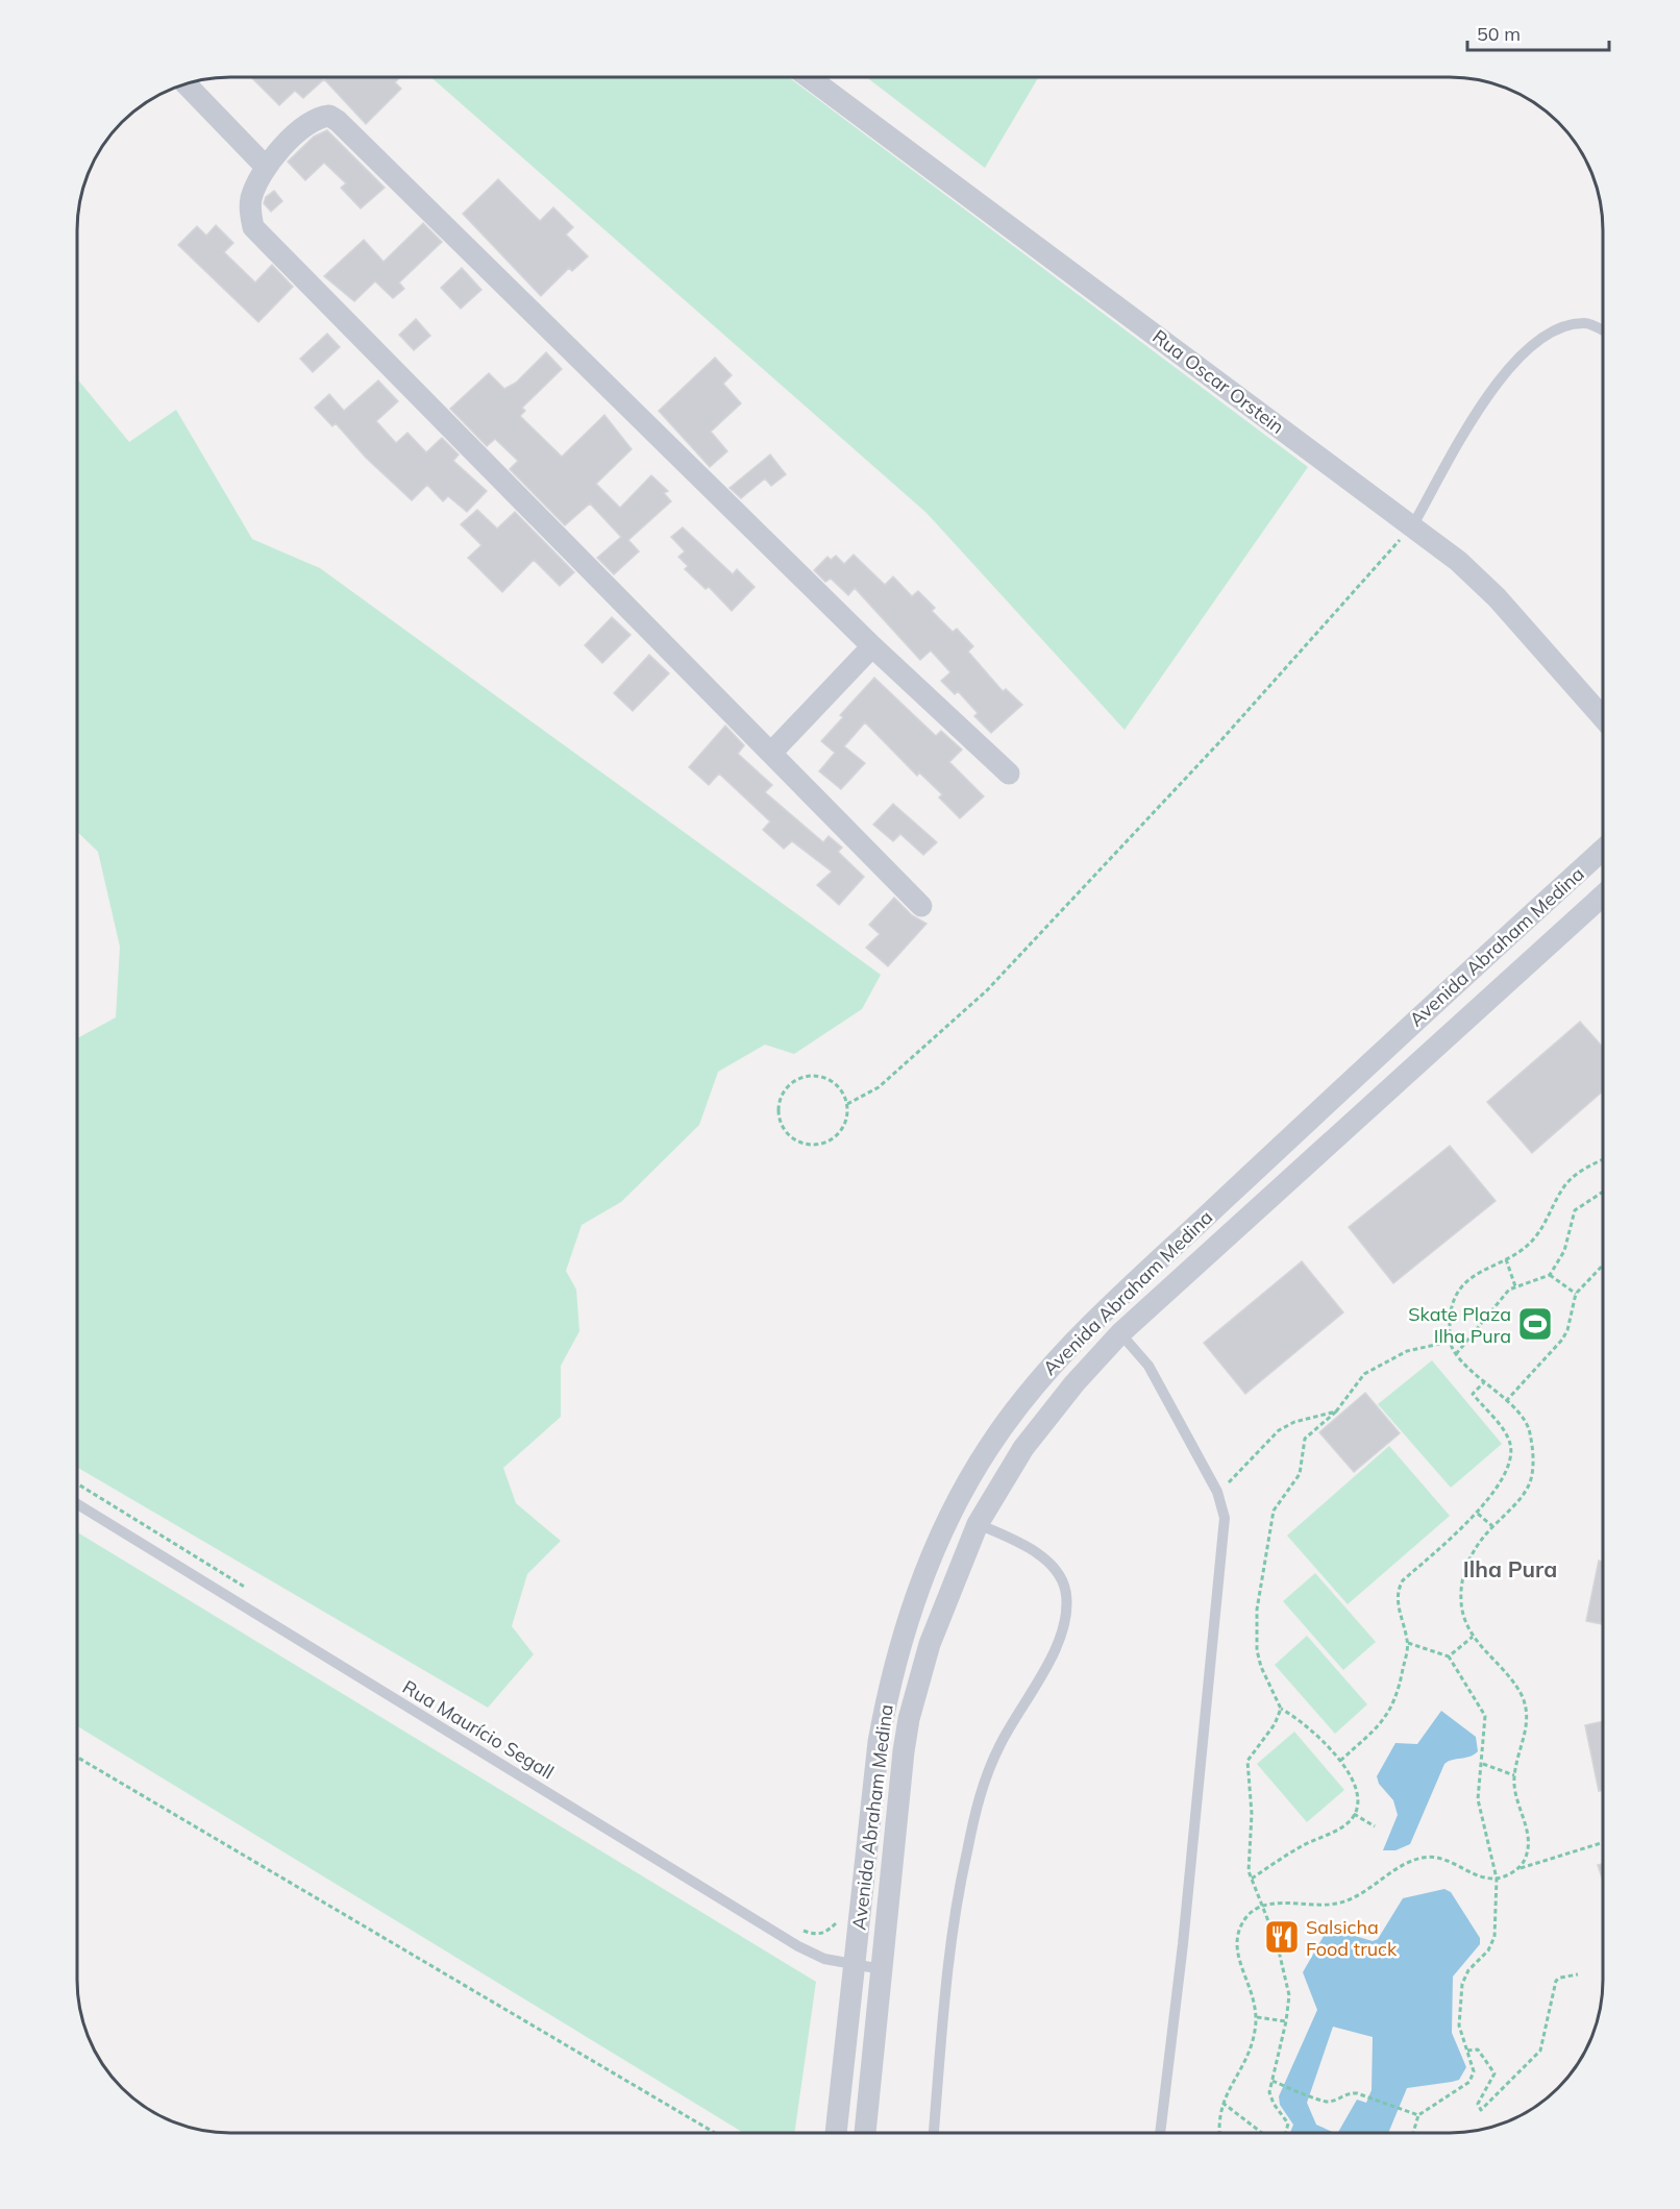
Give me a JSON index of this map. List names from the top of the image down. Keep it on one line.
{"streets":{"street":["Rua Oscar Orstein","Avenida Abraham Medina"],"lane":["Rua Maurício Segall"]},"crossings":[["Avenida Abraham Medina","Rua Maurício Segall"]],"districts":["Ilha Pura"],"places":{"sports":["Skate Plaza Ilha Pura"],"restaurant":["Salsicha Food truck"]},"scale_bar":"50 m"}
